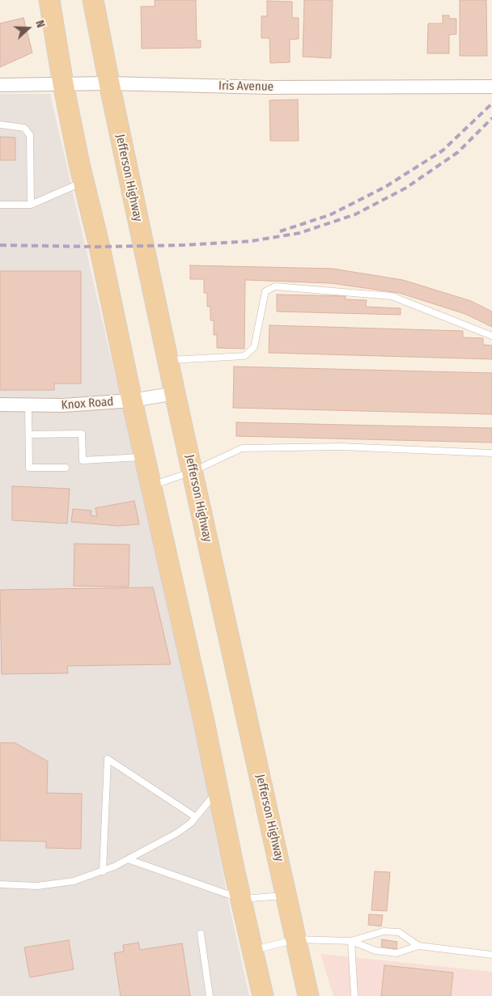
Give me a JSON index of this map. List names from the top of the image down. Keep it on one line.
{"streets":{"main road":["Jefferson Highway"],"street":["Iris Avenue","Knox Road"]},"crossings":[["Iris Avenue","Jefferson Highway"],["Jefferson Highway","Knox Road"]],"north":"right"}
